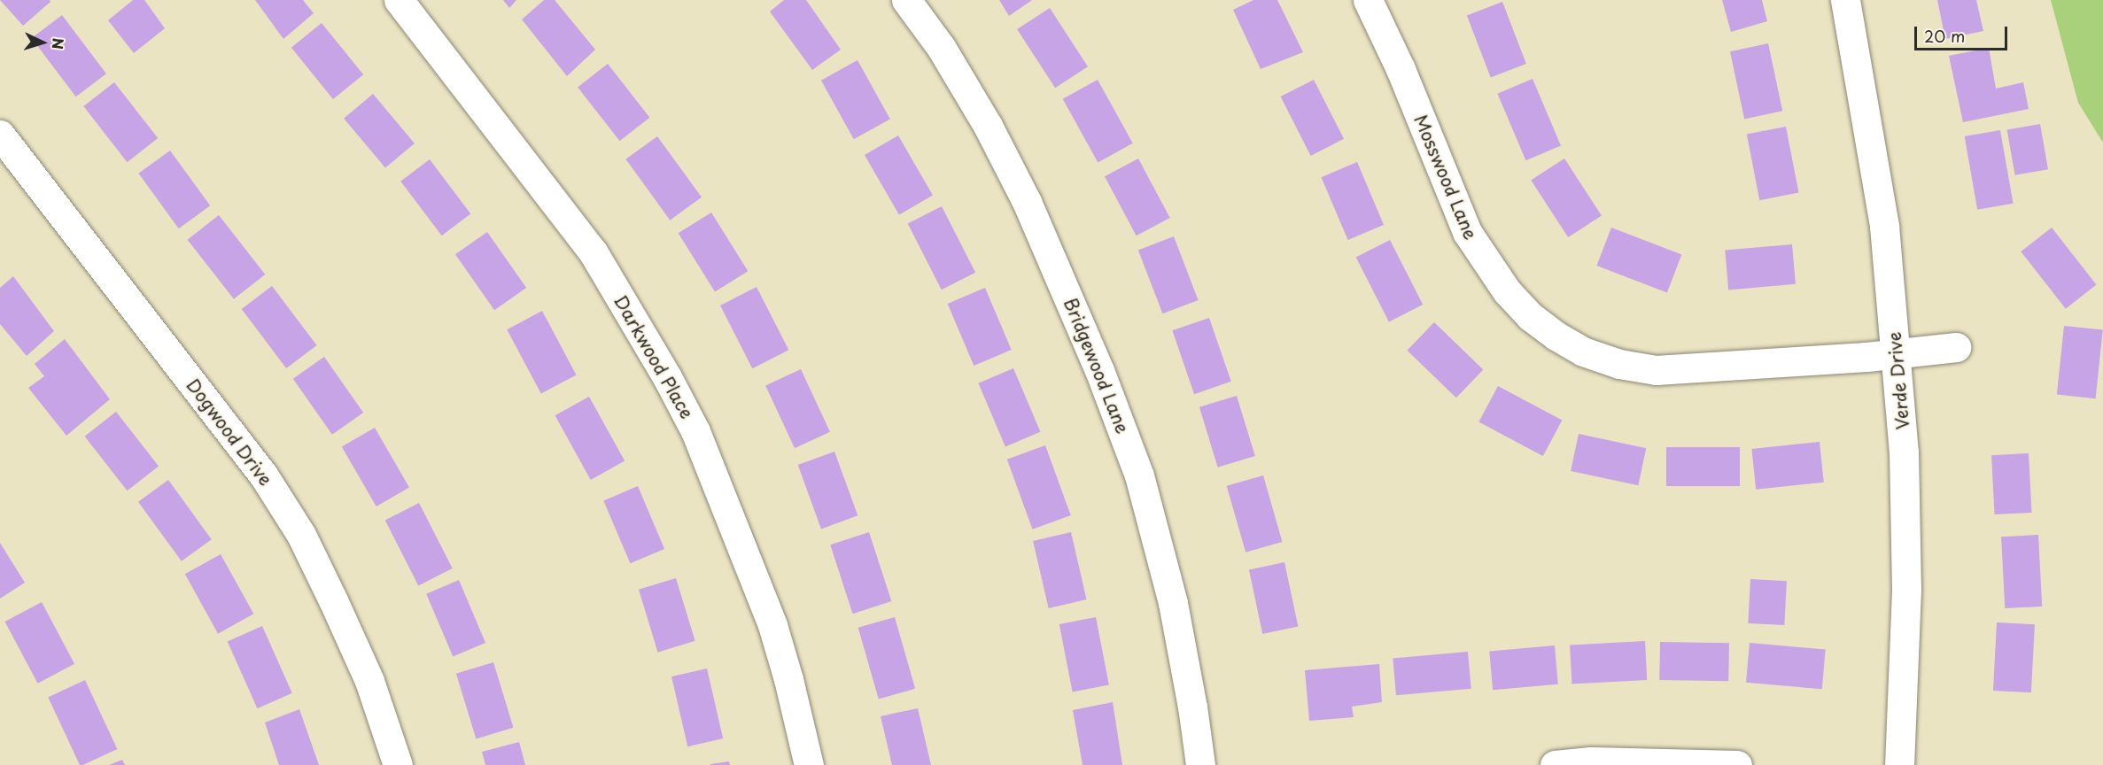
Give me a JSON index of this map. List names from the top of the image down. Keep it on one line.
{"streets":{"street":["Mosswood Lane","Darkwood Place","Bridgewood Lane","Verde Drive","Dogwood Drive"]},"crossings":[["Mosswood Lane","Verde Drive"]],"scale_bar":"20 m","north":"right"}
